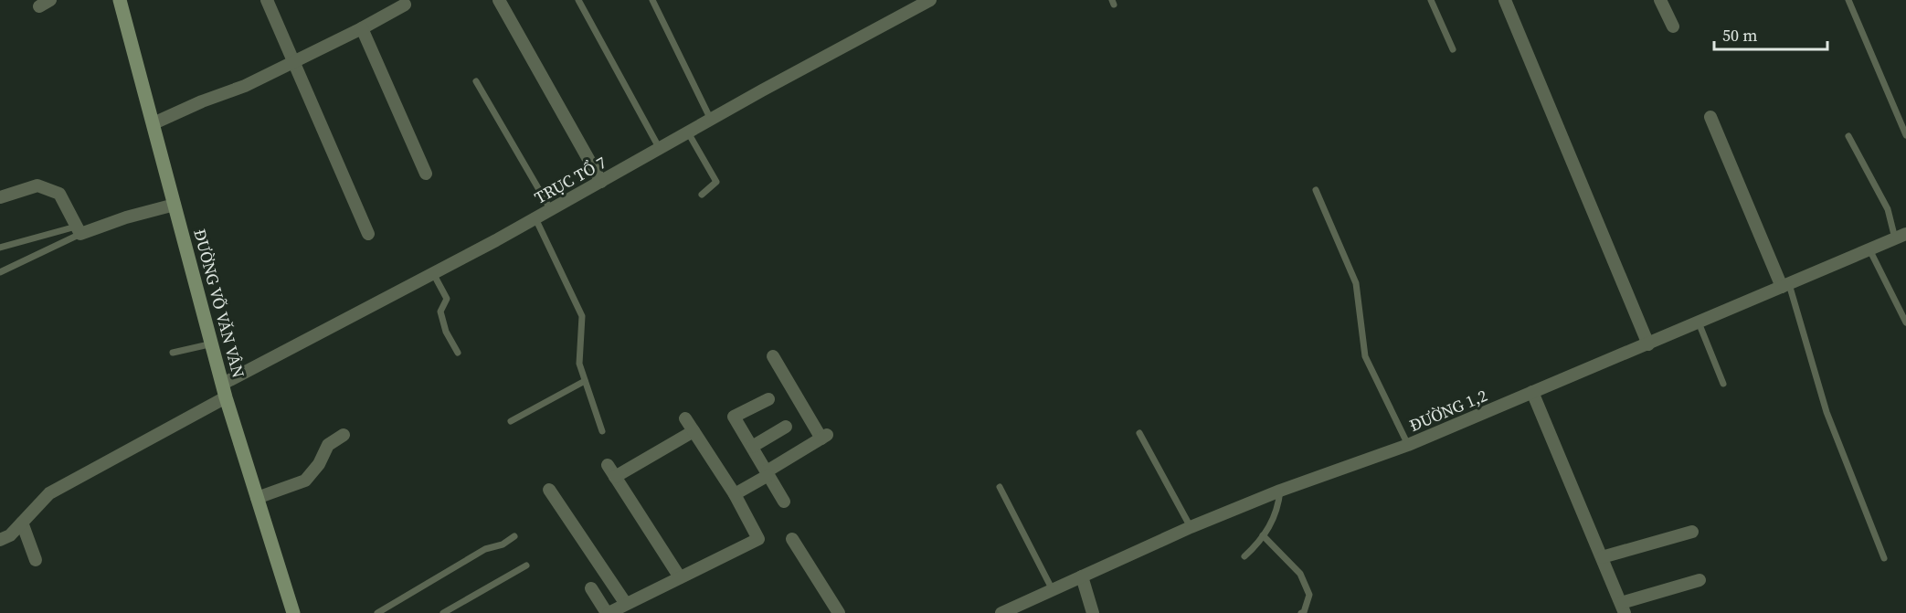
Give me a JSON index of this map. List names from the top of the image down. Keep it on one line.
{"streets":{"street":["TRỤC TỔ 7","ĐƯỜNG VÕ VĂN VÂN","ĐƯỜNG 1,2"]},"crossings":[["TRỤC TỔ 7","ĐƯỜNG VÕ VĂN VÂN"]],"scale_bar":"50 m"}
